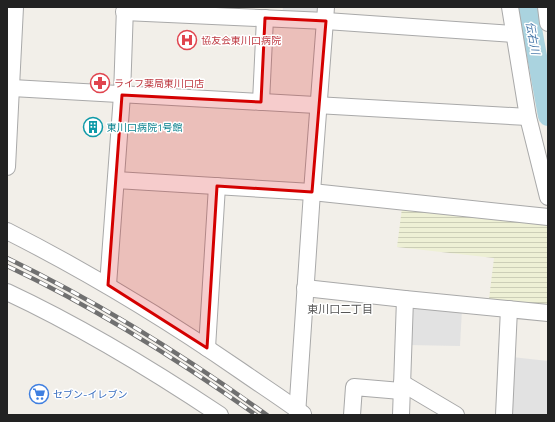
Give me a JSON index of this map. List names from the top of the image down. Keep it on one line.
{"districts":["東川口二丁目"],"water":["伝右川"],"places":{"hospital":["協友会東川口病院"],"pharmacy":["ライフ薬局東川口店"],"building":["東川口病院1号館"],"supermarket":["セブン-イレブン"]}}
